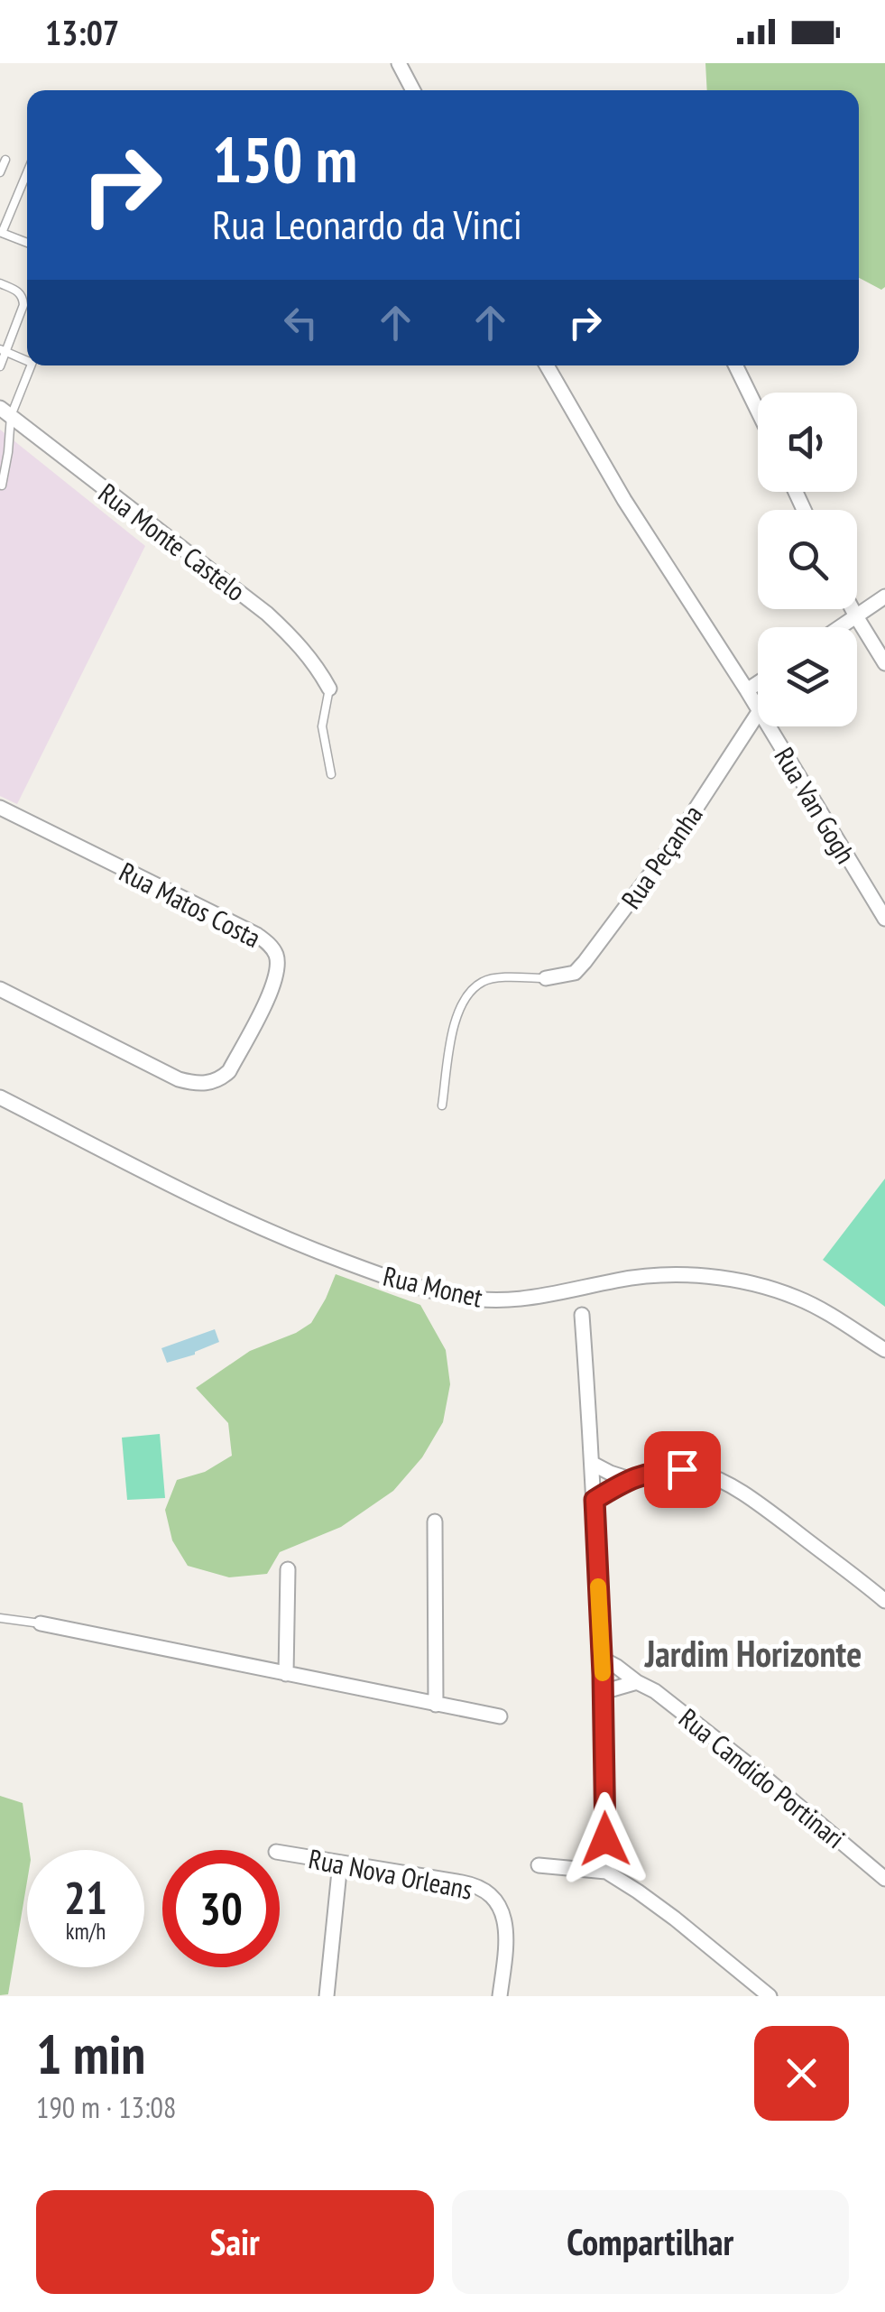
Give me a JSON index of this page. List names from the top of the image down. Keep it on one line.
{"streets":{"street":["Rua Monte Castelo","Rua Van Gogh","Rua Peçanha","Rua Matos Costa","Rua Monet","Rua Candido Portinari","Rua Nova Orleans"]},"districts":["Jardim Horizonte"],"page":{"status":"13:07","turn":["150 m","Rua Leonardo da Vinci"],"speed":"21 km/h","limit":"30","heading":["1 min","190 m · 13:08"],"buttons":["Sair","Compartilhar"]}}
